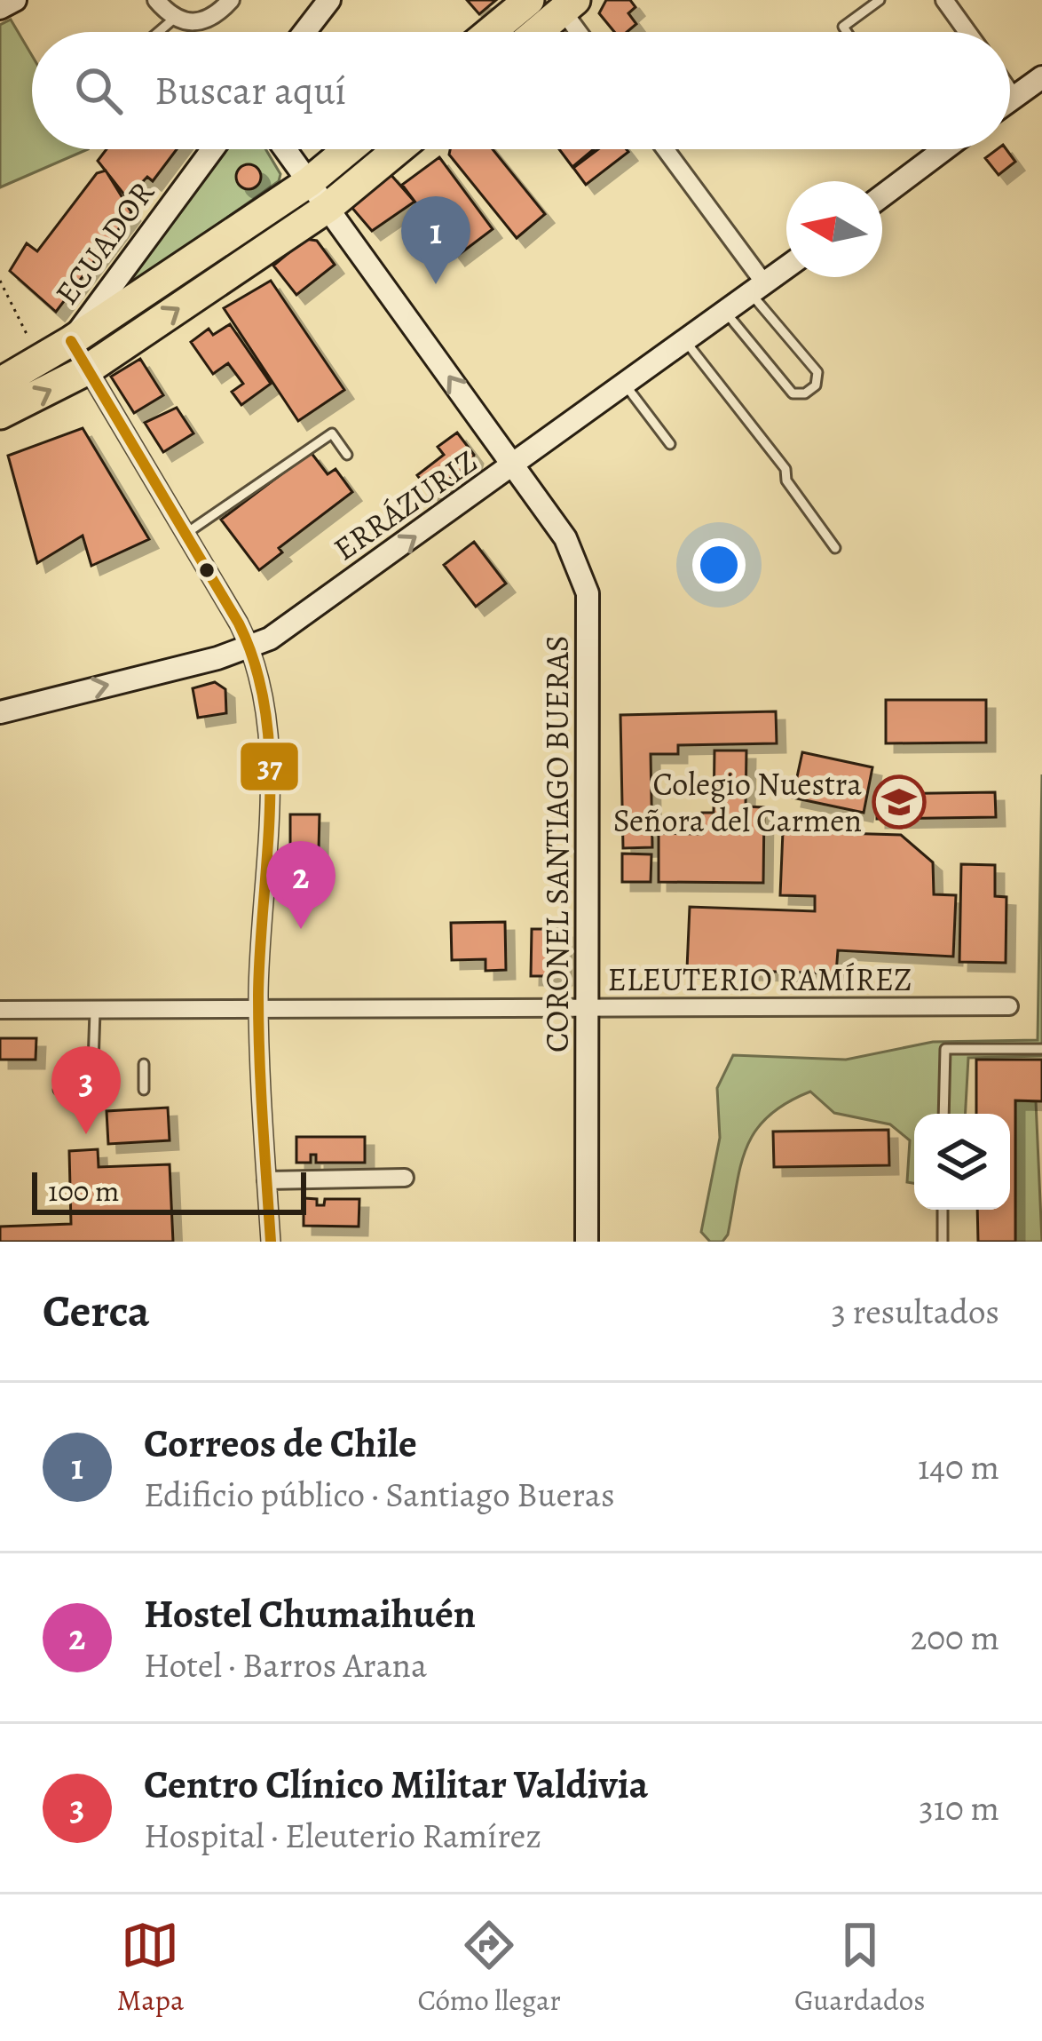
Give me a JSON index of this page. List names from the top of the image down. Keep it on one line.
{"streets":{"main road":["ECUADOR","ERRÁZURIZ","CORONEL SANTIAGO BUERAS"],"street":["ELEUTERIO RAMÍREZ"]},"crossings":[["ERRÁZURIZ","CORONEL SANTIAGO BUERAS"],["CORONEL SANTIAGO BUERAS","ELEUTERIO RAMÍREZ"]],"one_way":["ERRÁZURIZ"],"places":{"school or university":["Colegio Nuestra Señora del Carmen"]},"lines":["transit line 37"],"scale_bar":"100 m","north":"left","page":{"search":"Buscar aquí","pins":["1","2","3"],"scale":"100 m","heading":["Cerca","3 resultados"],"list":[{"mark":"1","name":"Correos de Chile","note":"Edificio público · Santiago Bueras","value":"140 m"},{"mark":"2","name":"Hostel Chumaihuén","note":"Hotel · Barros Arana","value":"200 m"},{"mark":"3","name":"Centro Clínico Militar Valdivia","note":"Hospital · Eleuterio Ramírez","value":"310 m"}],"nav":["Mapa","Cómo llegar","Guardados"]}}
